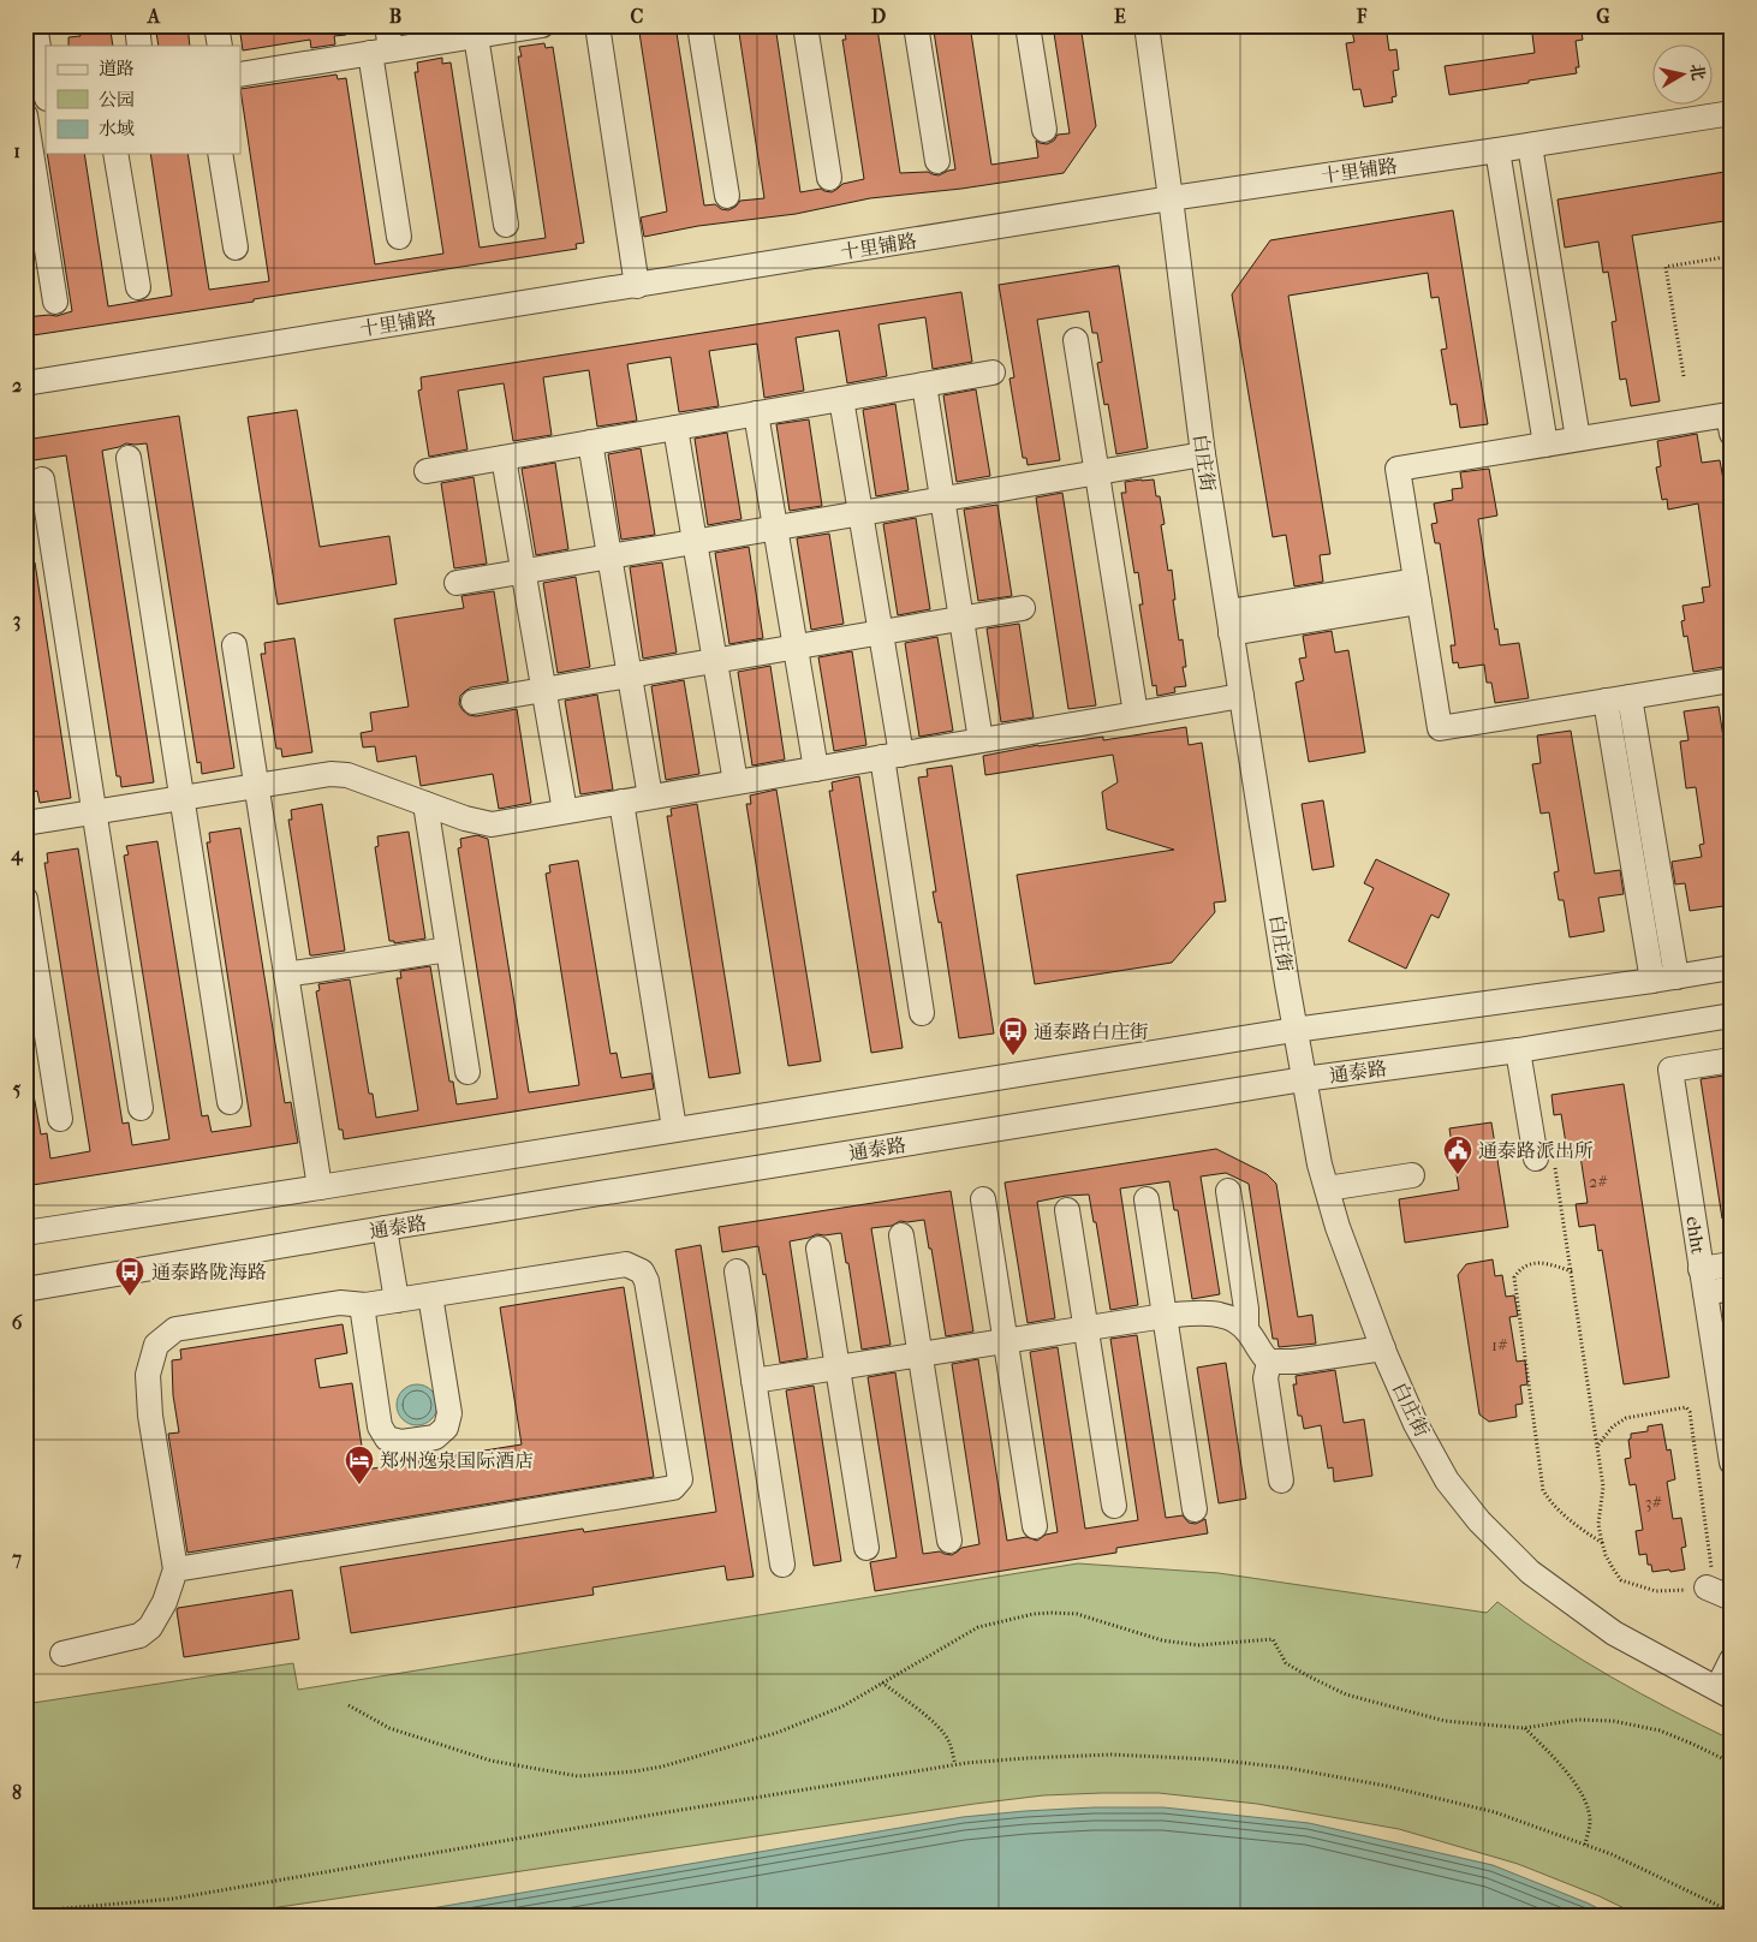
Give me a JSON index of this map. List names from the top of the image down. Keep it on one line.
{"streets":{"street":["十里铺路","白庄街","通泰路","ehht"]},"crossings":[["十里铺路","白庄街"],["白庄街","通泰路"]],"places":{"bus stop":["通泰路白庄街","通泰路陇海路"],"public building":["通泰路派出所"],"hotel":["郑州逸泉国际酒店"]},"house_numbers":["2#","1#","3#"],"legend":["道路","公园","水域"],"north":"right","grid":{"columns":["A","B","C","D","E","F","G"],"rows":["1","2","3","4","5","6","7","8"]}}
